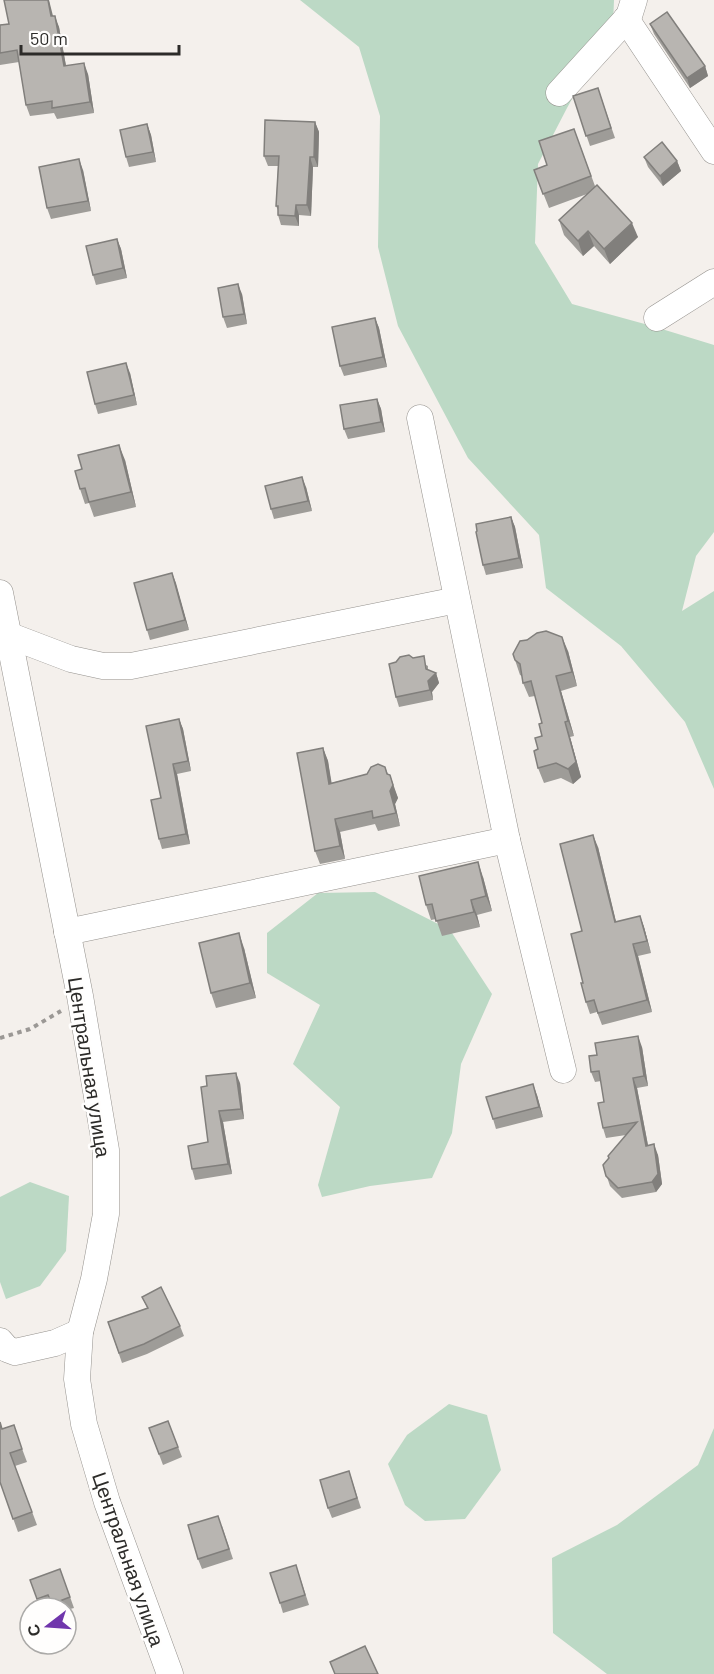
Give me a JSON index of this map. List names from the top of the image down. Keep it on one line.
{"streets":{"street":["Центральная улица"]},"scale_bar":"50 m","north":"left"}
